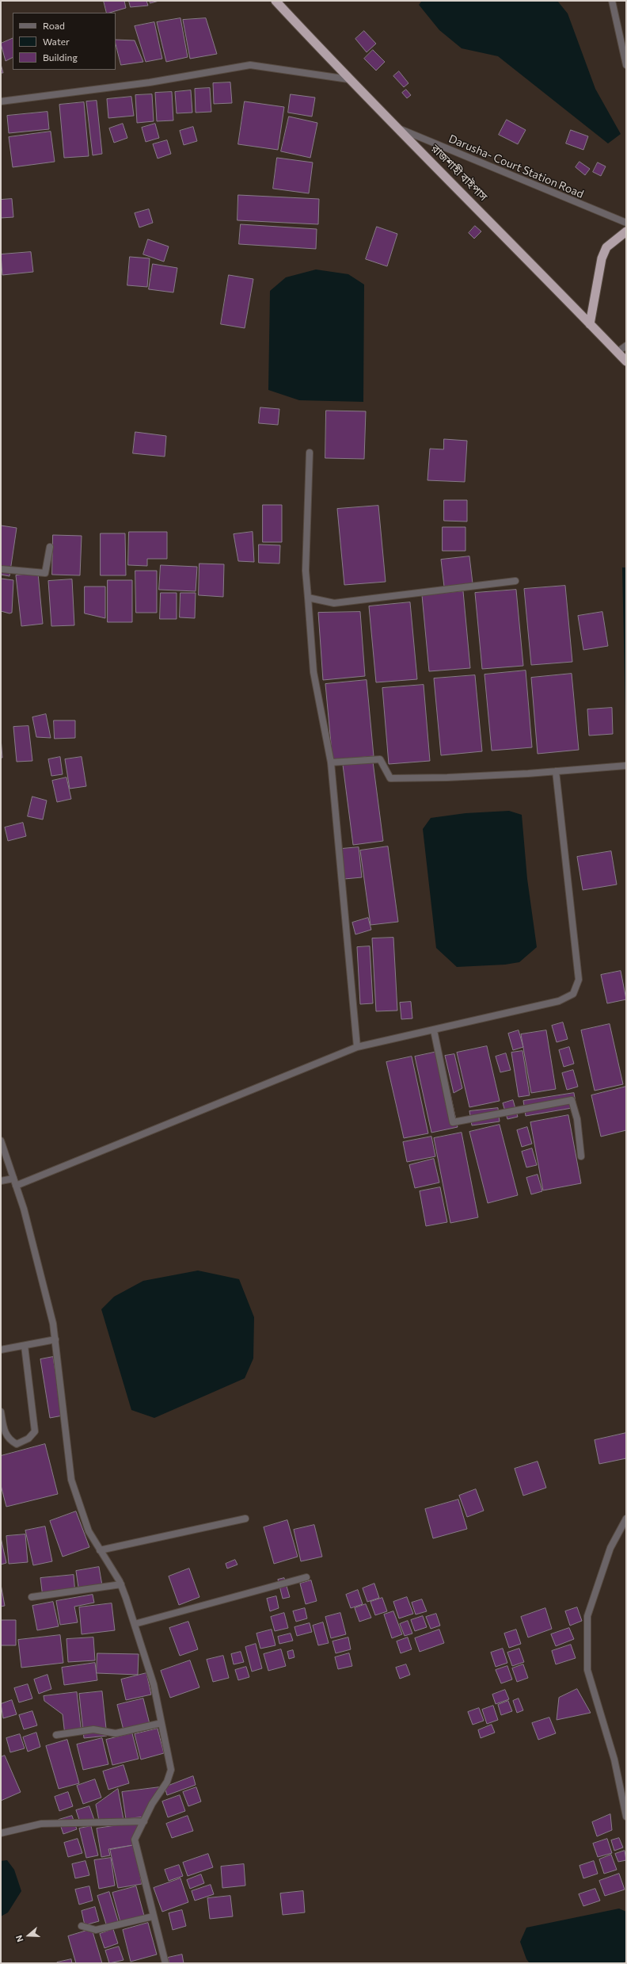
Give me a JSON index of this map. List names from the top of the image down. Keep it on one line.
{"streets":{"highway":["রাজশাহী বাইপাস"],"street":["Darusha- Court Station Road"]},"crossings":[["Darusha- Court Station Road","রাজশাহী বাইপাস"]],"legend":["Road","Water","Building"],"north":"left"}
